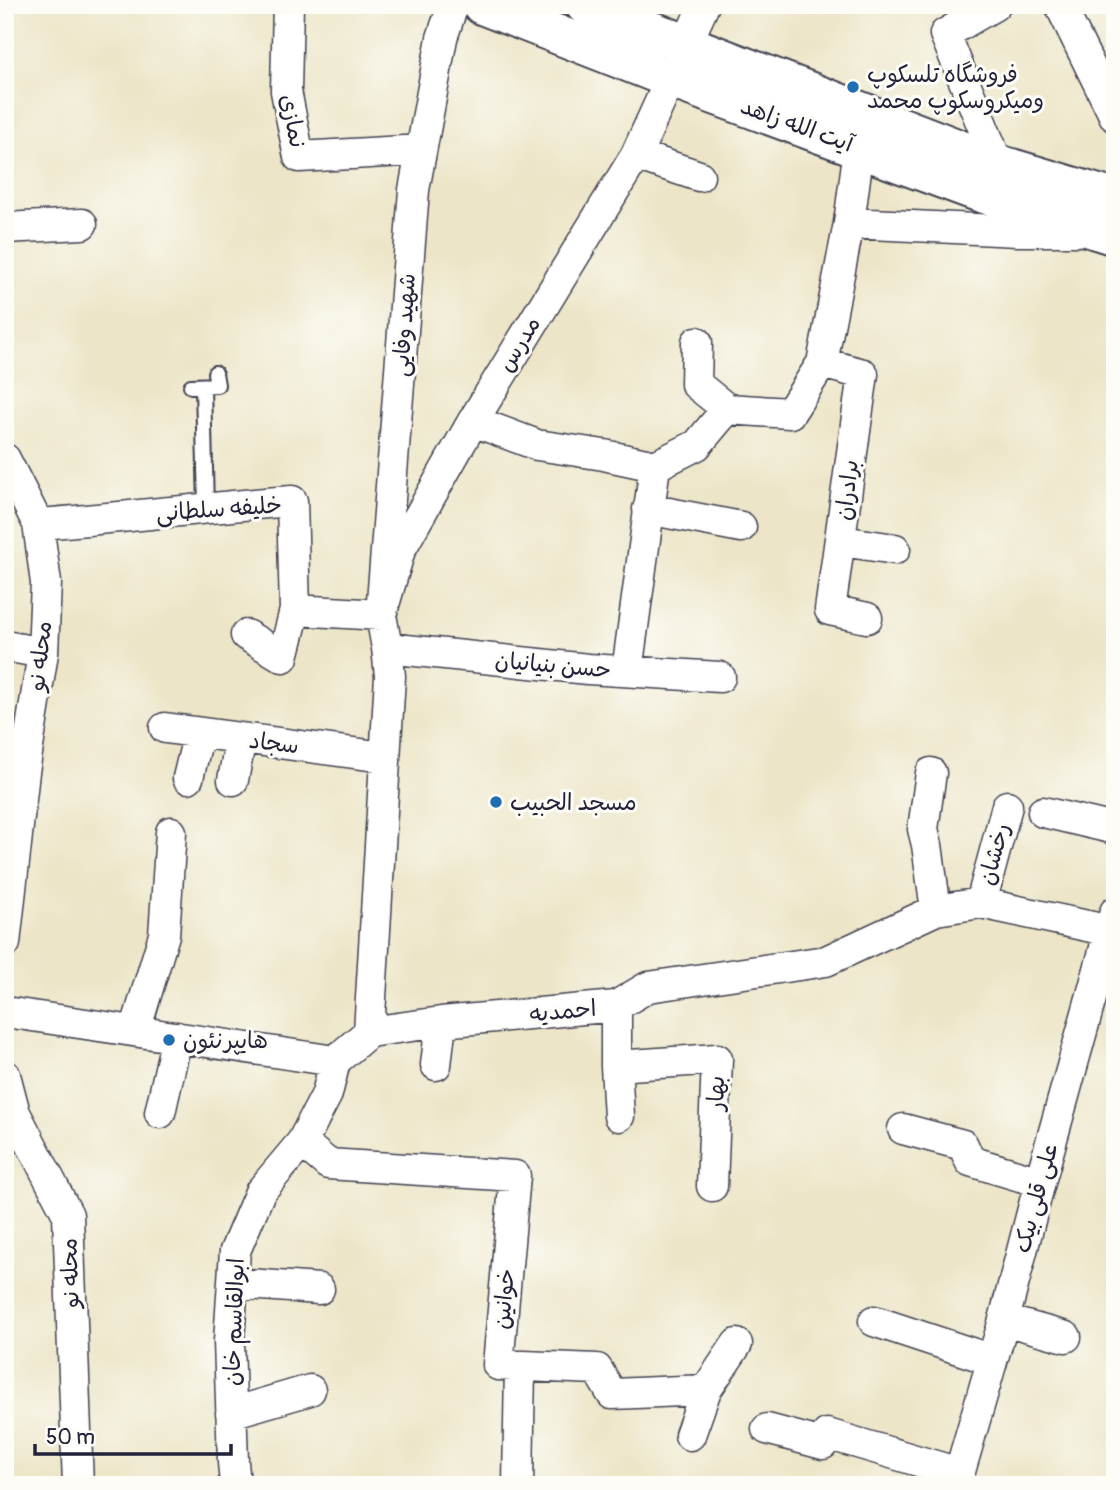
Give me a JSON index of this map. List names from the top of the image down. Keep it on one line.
{"streets":{"main road":["آیت الله زاهد"],"street":["نمازی","شهید وفایی","مدرس","برادران","خلیفه سلطانی","محله نو","حسن بنیانیان","سجاد","رخشان","احمدیه","بهار","علی قلی بیک","خوانین","ابوالقاسم خان"]},"crossings":[["نمازی","شهید وفایی"],["آیت الله زاهد","مدرس"],["شهید وفایی","مدرس"],["شهید وفایی","حسن بنیانیان"],["خلیفه سلطانی","محله نو"],["رخشان","احمدیه"],["احمدیه","علی قلی بیک"],["خوانین","ابوالقاسم خان"]],"places":["فروشگاه تلسکوپ ومیکروسکوپ محمد","مسجد الحبیب","هایپرنئون"],"scale_bar":"50 m"}
